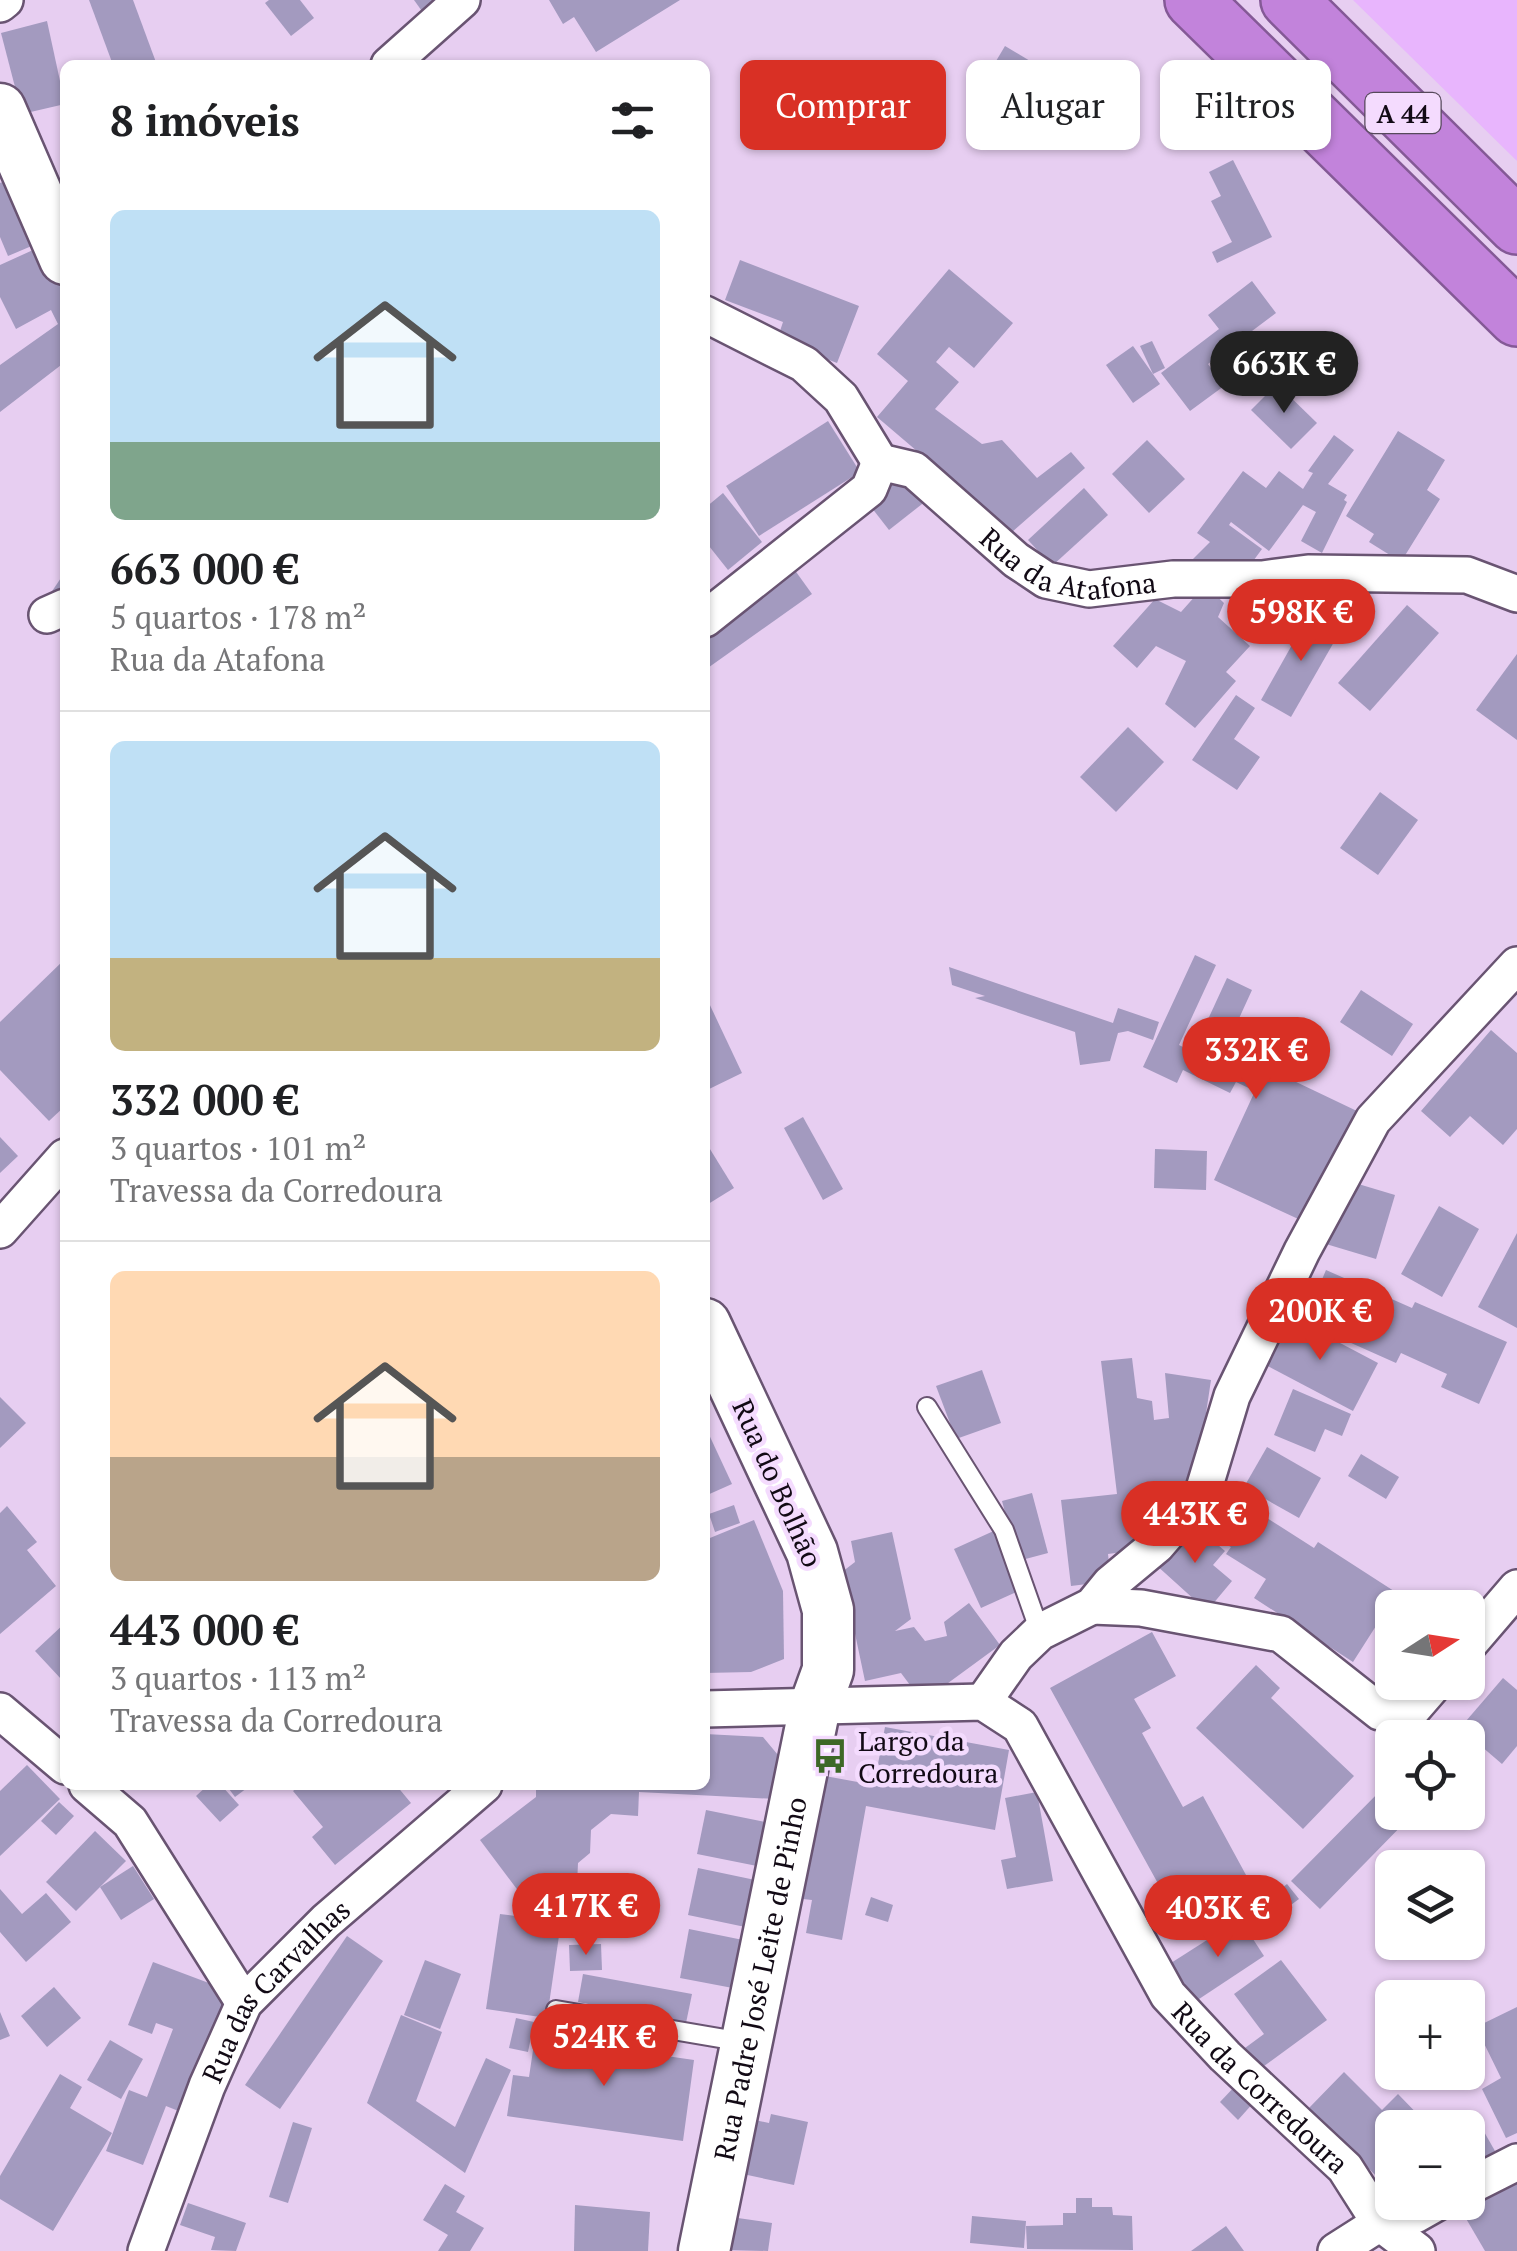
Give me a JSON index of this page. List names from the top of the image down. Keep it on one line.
{"streets":{"highway":["A 44"],"street":["Rua da Atafona","Rua do Bolhão","Rua Padre José Leite de Pinho","Rua das Carvalhas","Rua da Corredoura"]},"crossings":[["Rua do Bolhão","Rua Padre José Leite de Pinho"]],"places":{"bus stop":["Largo da Corredoura"]},"north":"right","page":{"chip":["Comprar","Alugar","Filtros"],"heading":"8 imóveis","list":[{"name":"663 000 €","note":"5 quartos · 178 m² · Rua da Atafona"},{"name":"332 000 €","note":"3 quartos · 101 m² · Travessa da Corredoura"},{"name":"443 000 €","note":"3 quartos · 113 m² · Travessa da Corredoura"}],"price":["663K €","598K €","332K €","200K €","443K €","417K €","403K €","524K €"],"map_buttons":["+","−"]}}
